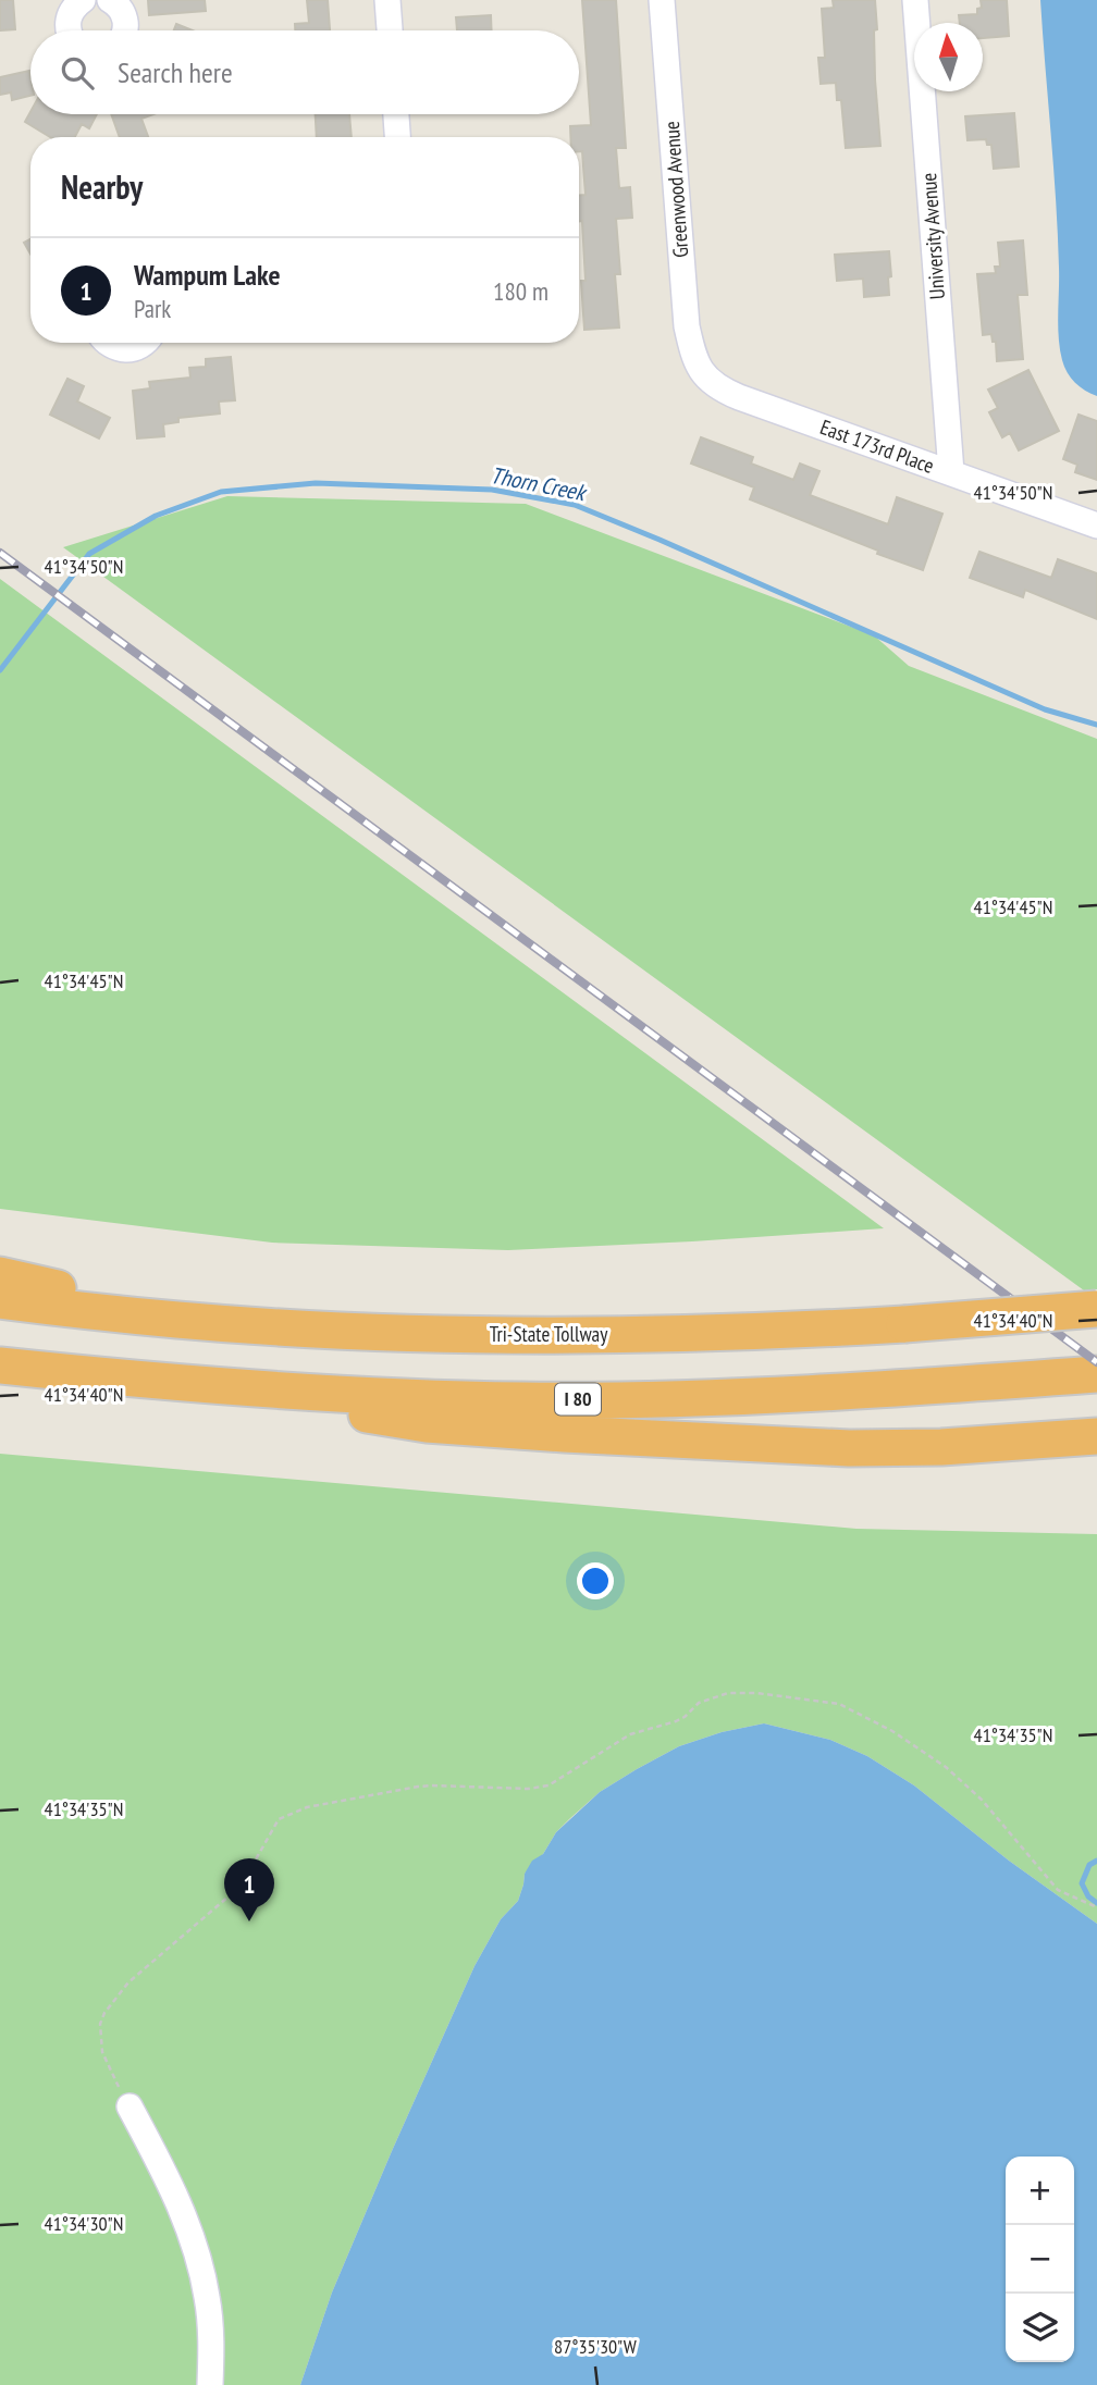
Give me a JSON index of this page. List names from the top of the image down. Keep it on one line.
{"streets":{"highway":["Tri-State Tollway","I 80"],"street":["Greenwood Avenue","University Avenue","East 173rd Place"]},"crossings":[["Greenwood Avenue","East 173rd Place"],["University Avenue","East 173rd Place"]],"water":["Thorn Creek"],"north":"top","page":{"search":"Search here","heading":"Nearby","list":[{"mark":"1","name":"Wampum Lake","note":"Park","value":"180 m"}],"pins":"1","map_buttons":["+","−"]},"coordinates":["41°34'50\"N","41°34'45\"N","41°34'40\"N","41°34'35\"N","41°34'30\"N","87°35'30\"W"]}
